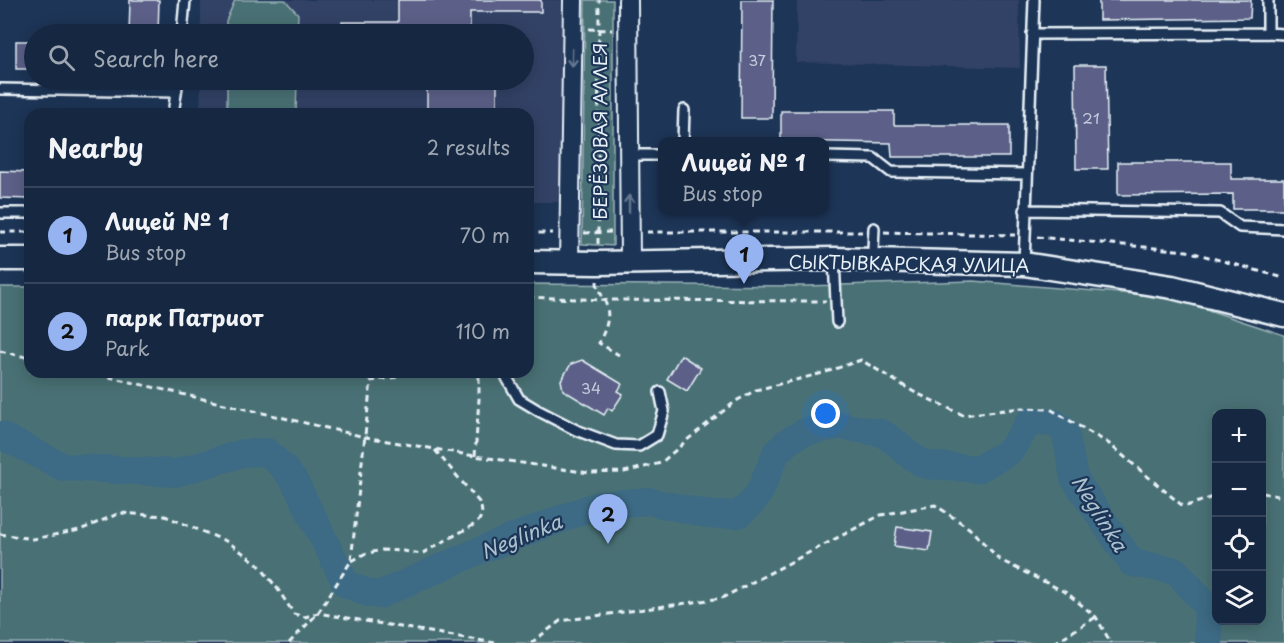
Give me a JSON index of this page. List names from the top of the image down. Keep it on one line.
{"streets":{"street":["БЕРЁЗОВАЯ АЛЛЕЯ","СЫКТЫВКАРСКАЯ УЛИЦА"]},"crossings":[["БЕРЁЗОВАЯ АЛЛЕЯ","СЫКТЫВКАРСКАЯ УЛИЦА"]],"water":["Neglinka"],"house_numbers":["37","21","34"],"page":{"search":"Search here","heading":["Nearby","2 results"],"popup":["Лицей № 1","Bus stop"],"list":[{"mark":"1","name":"Лицей № 1","note":"Bus stop","value":"70 m"},{"mark":"2","name":"парк Патриот","note":"Park","value":"110 m"}],"pins":["1","2"],"map_buttons":["+","−"]}}
